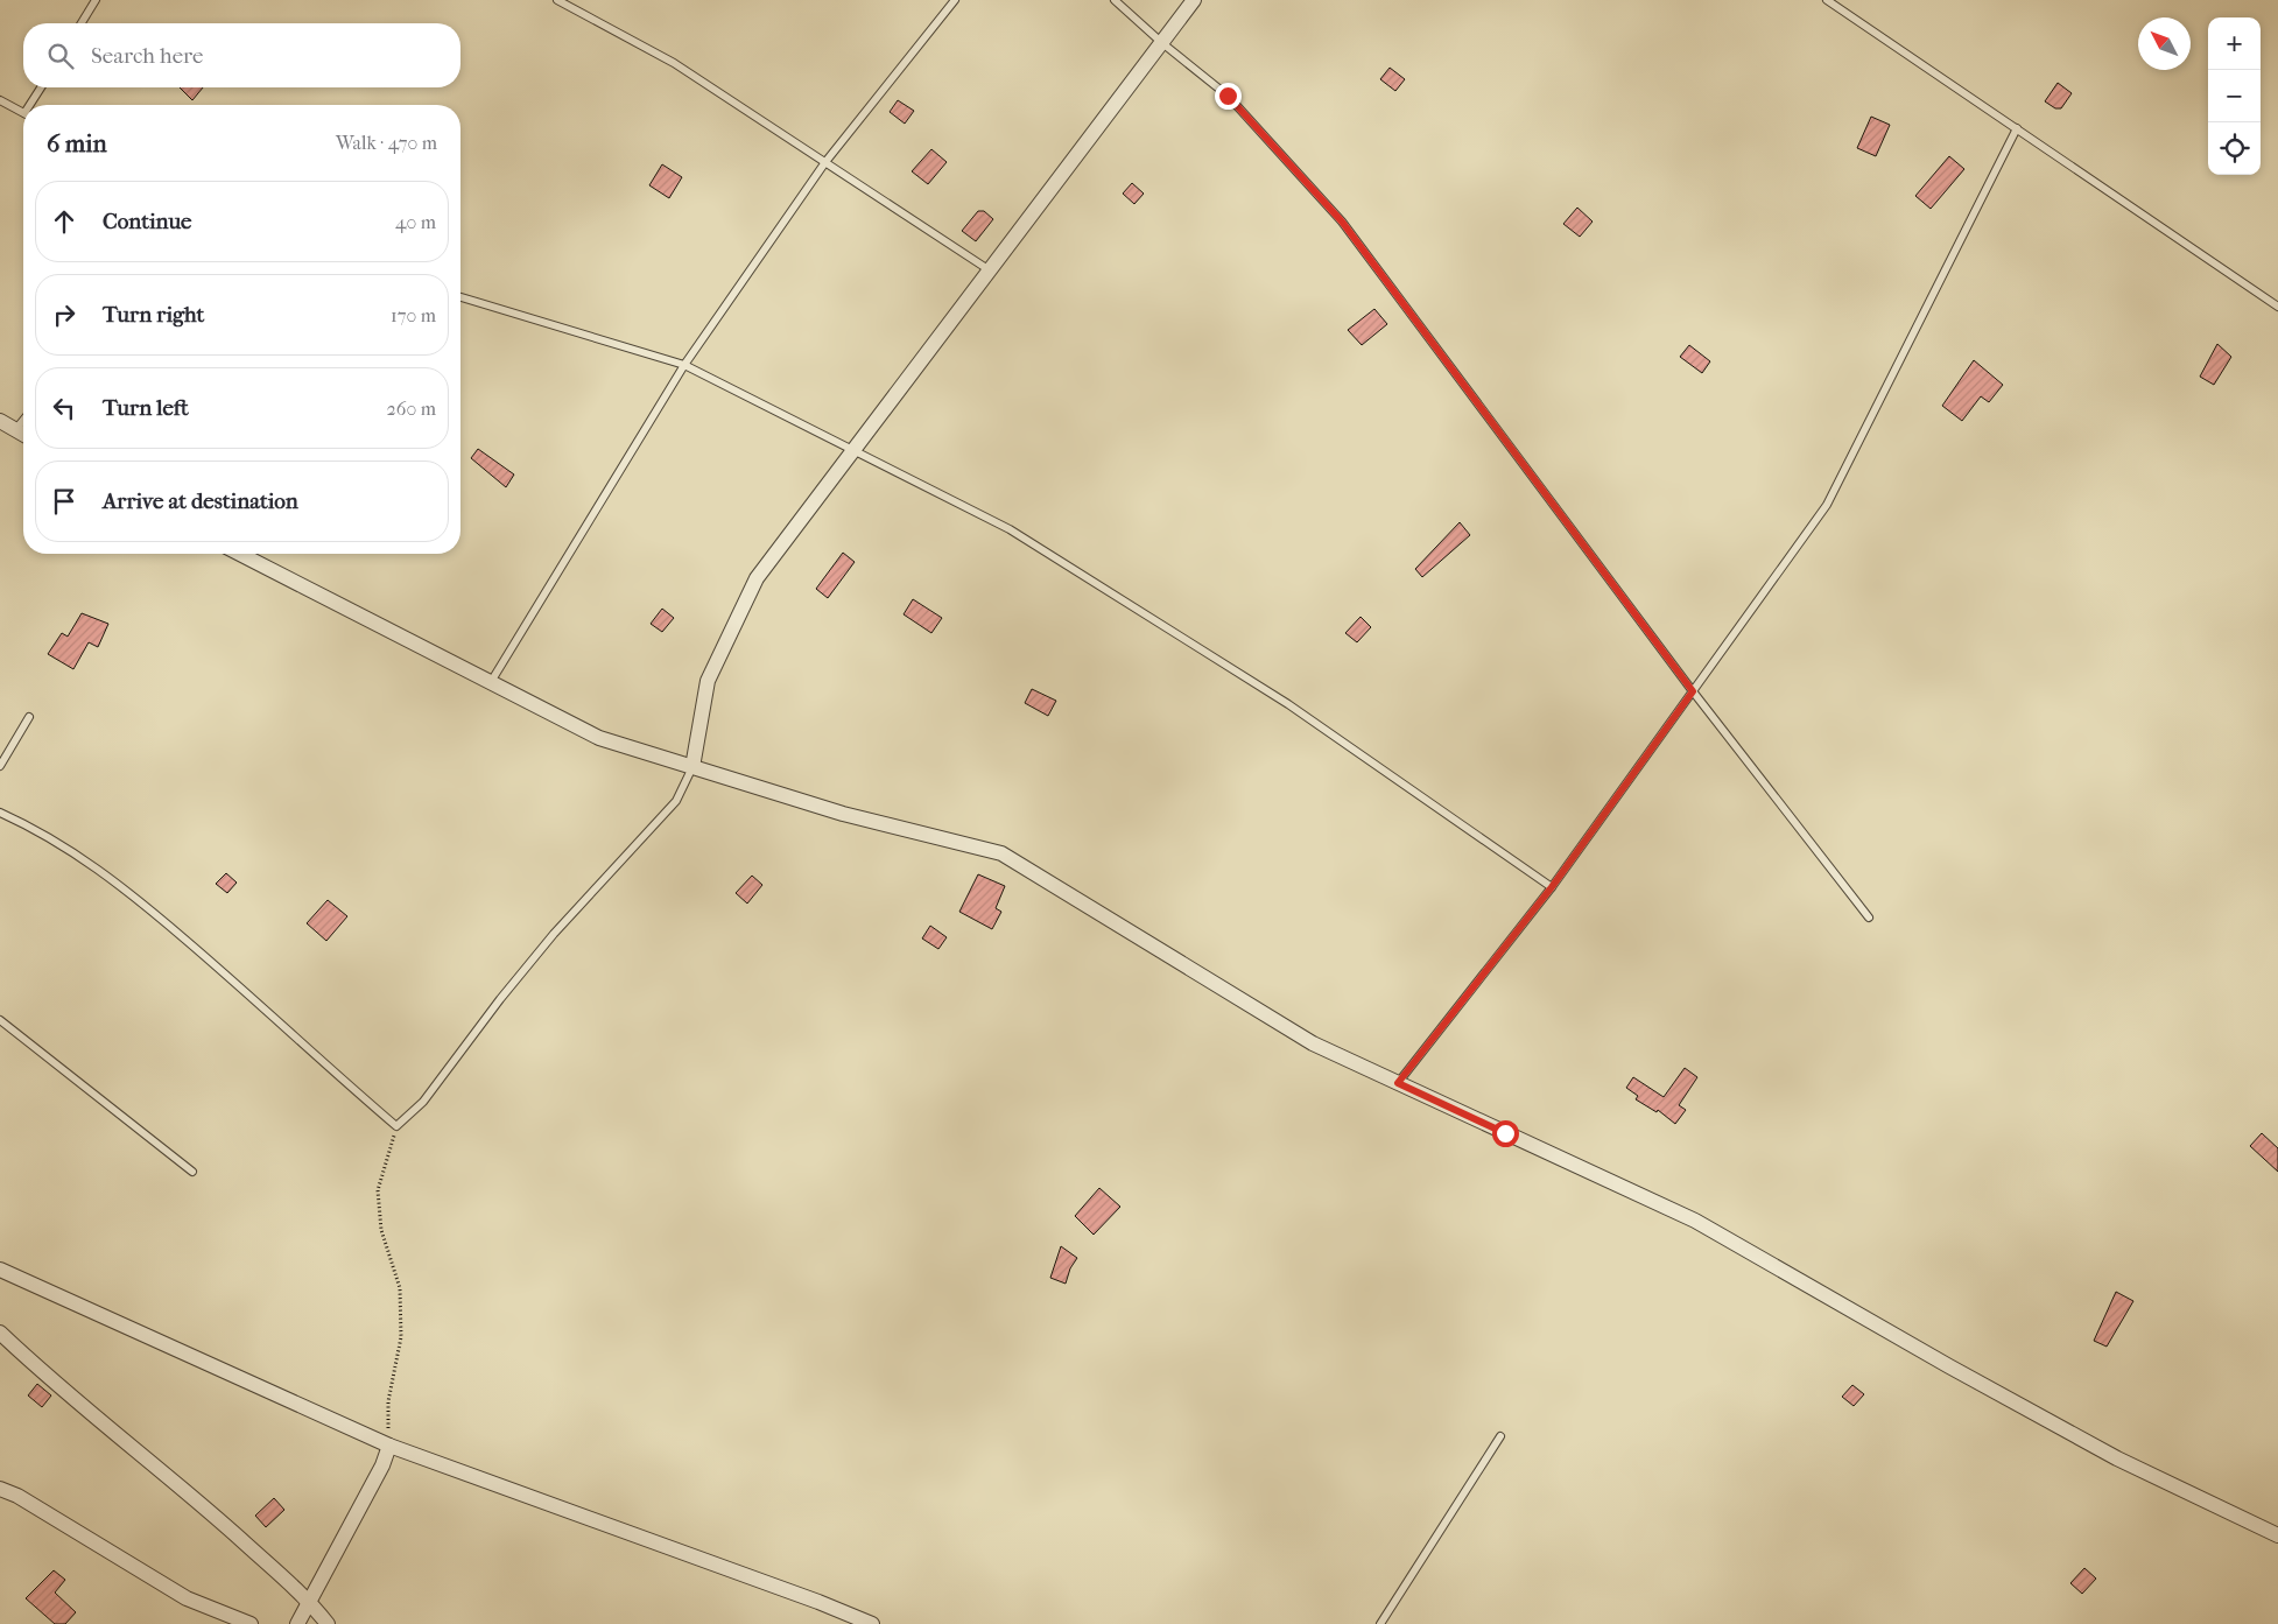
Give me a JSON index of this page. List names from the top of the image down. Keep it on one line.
{"north":"top left","page":{"map_buttons":["+","−"],"search":"Search here","heading":["6 min","Walk · 470 m"],"list":[["Continue","40 m"],["Turn right","170 m"],["Turn left","260 m"],"Arrive at destination"]}}
